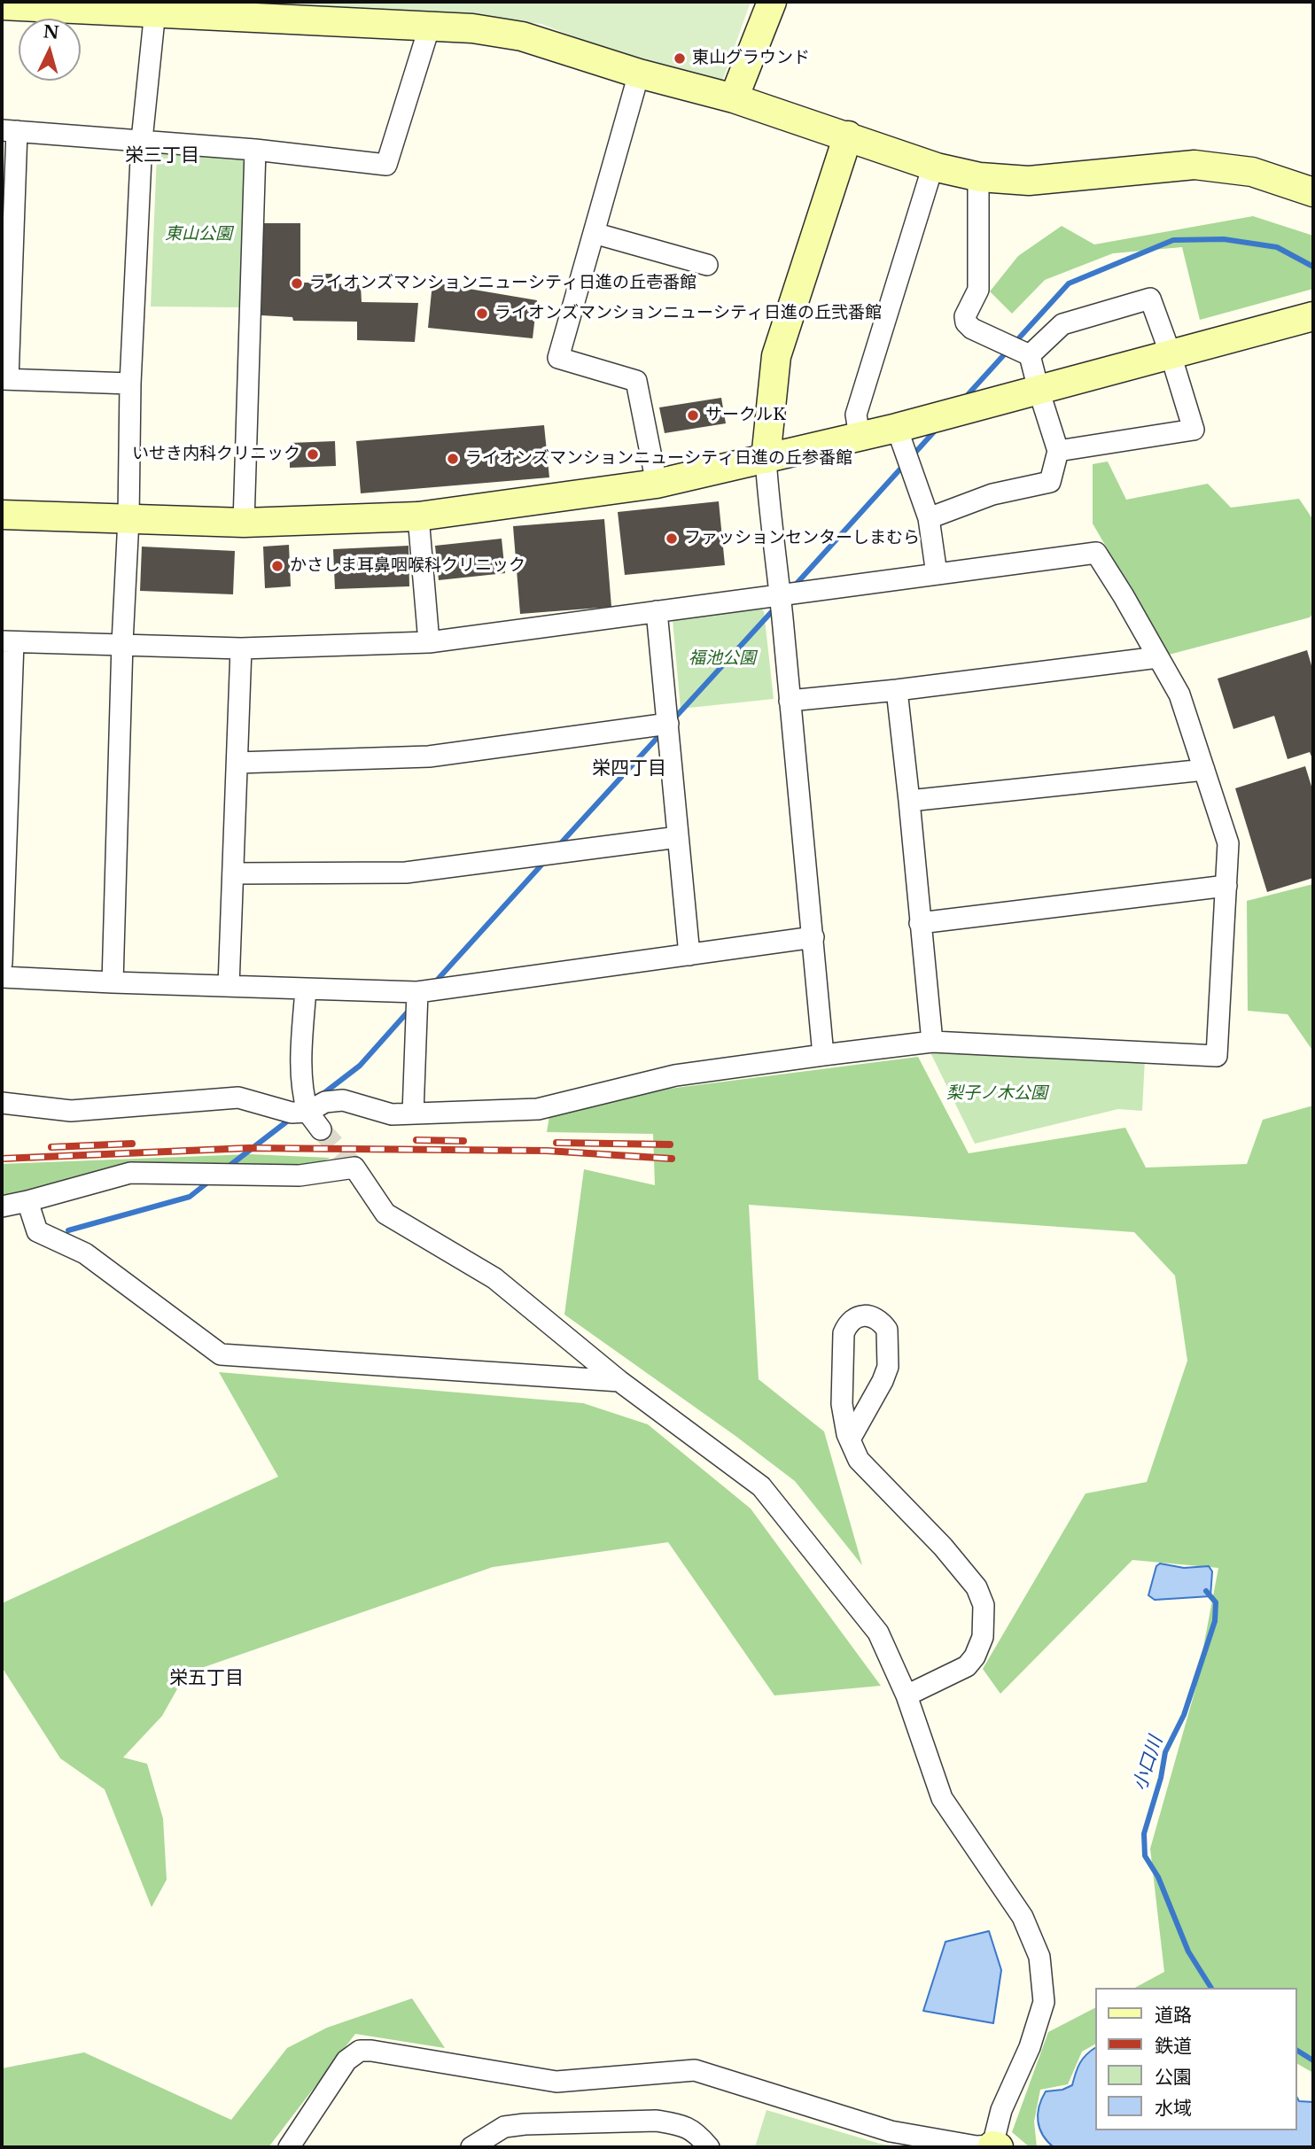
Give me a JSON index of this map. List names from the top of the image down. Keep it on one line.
{"districts":["栄三丁目","栄四丁目","栄五丁目"],"water":["小口川"],"parks":["東山公園","福池公園","梨子ノ木公園"],"places":["東山グラウンド","ライオンズマンションニューシティ日進の丘壱番館","ライオンズマンションニューシティ日進の丘弐番館","サークルK","いせき内科クリニック","ライオンズマンションニューシティ日進の丘参番館","ファッションセンターしまむら","かさしま耳鼻咽喉科クリニック"],"legend":["道路","鉄道","公園","水域"],"north":"top"}
